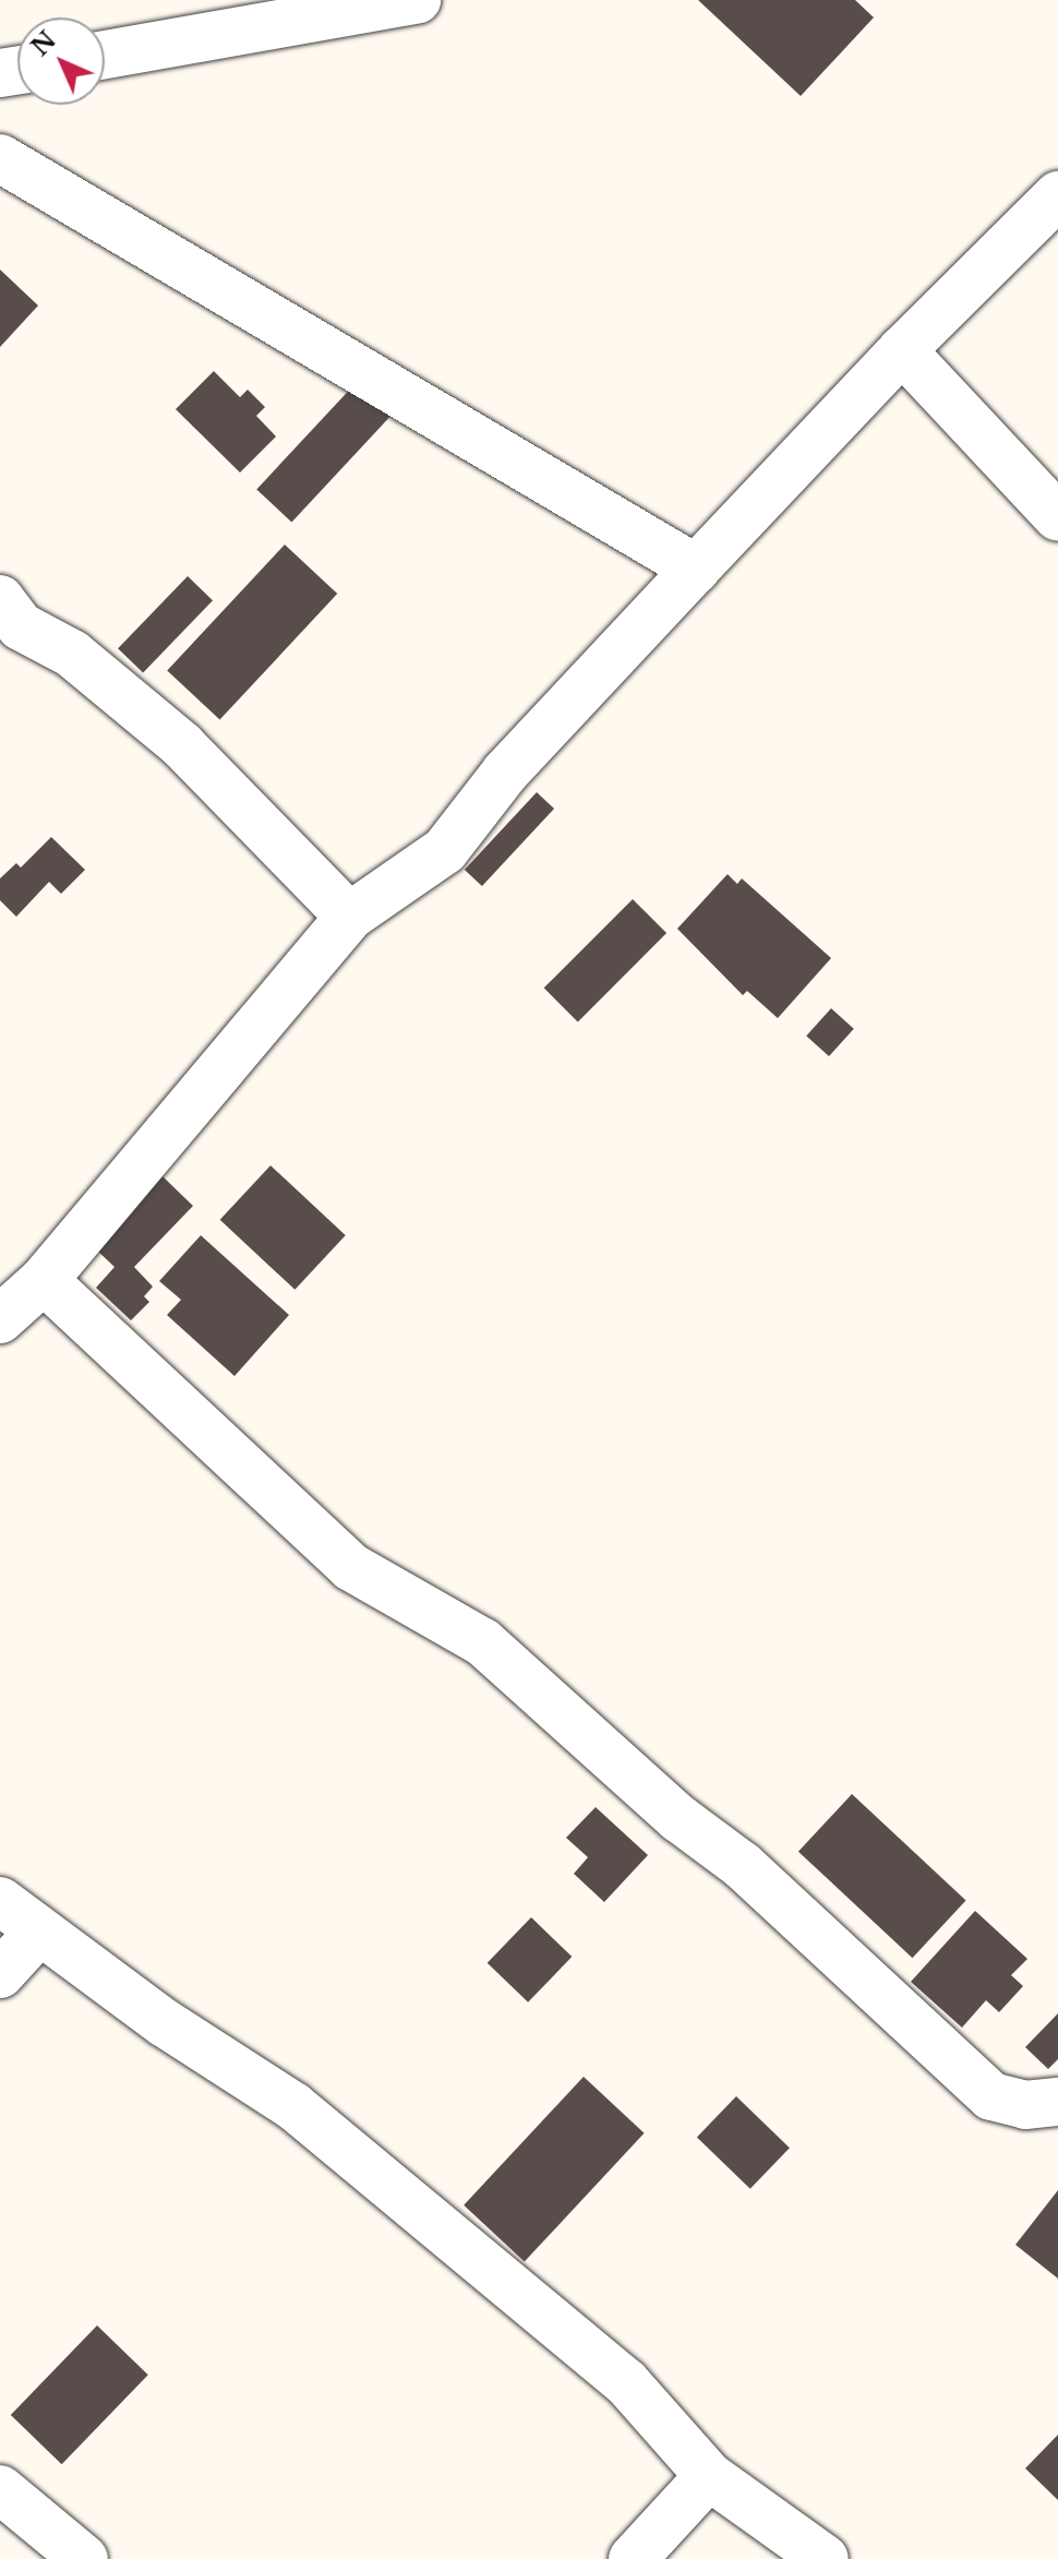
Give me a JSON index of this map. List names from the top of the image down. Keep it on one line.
{"north":"top left"}
